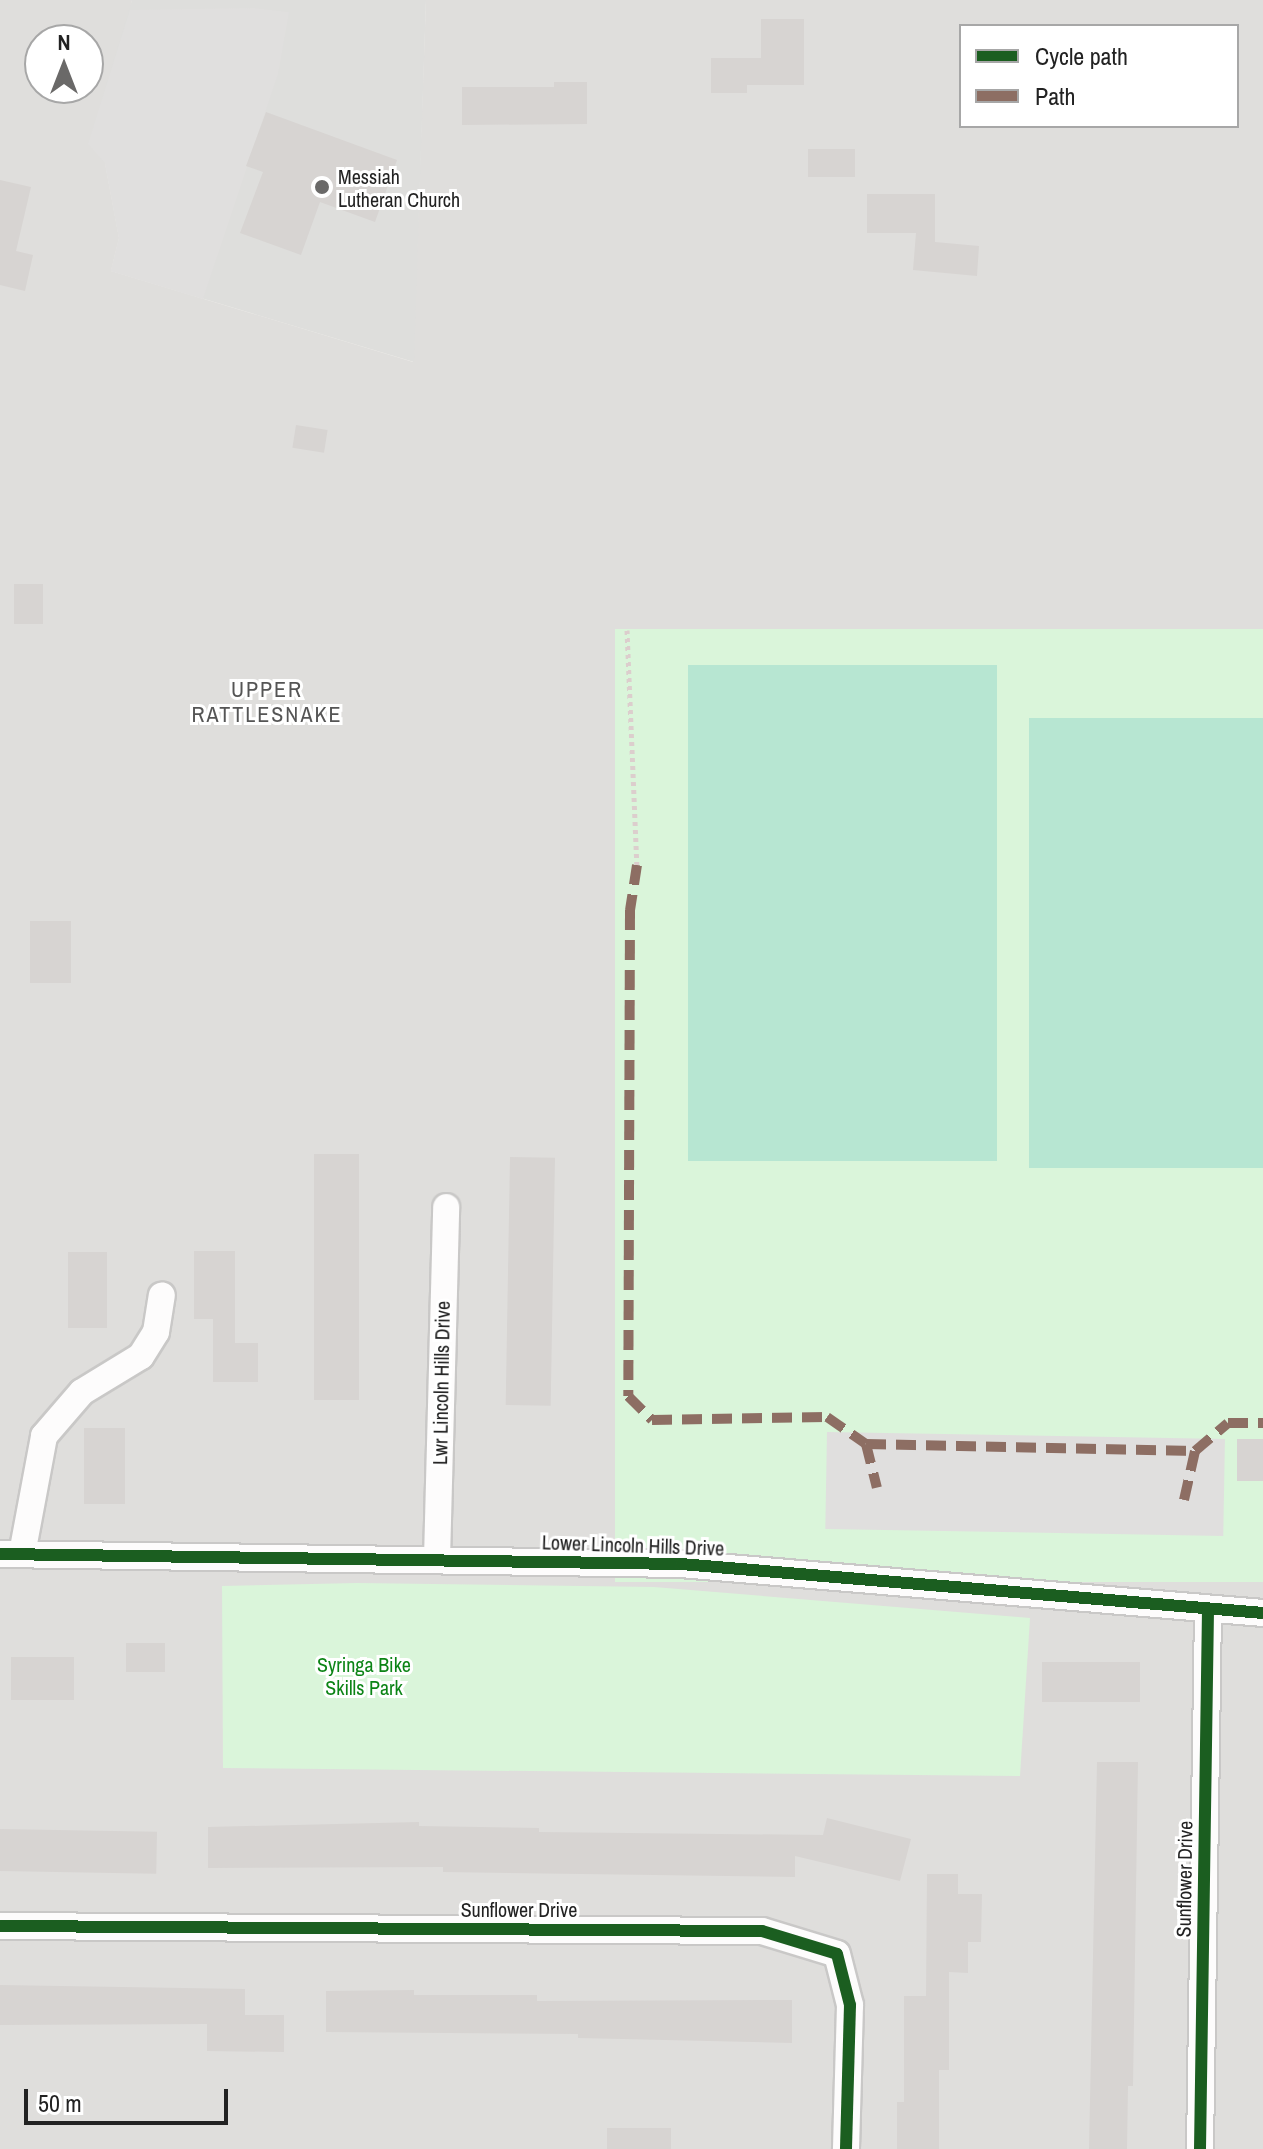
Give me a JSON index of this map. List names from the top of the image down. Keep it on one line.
{"streets":{"street":["Lwr Lincoln Hills Drive","Lower Lincoln Hills Drive","Sunflower Drive"]},"crossings":[["Lwr Lincoln Hills Drive","Lower Lincoln Hills Drive"],["Lower Lincoln Hills Drive","Sunflower Drive"]],"districts":["UPPER RATTLESNAKE"],"parks":["Syringa Bike Skills Park"],"places":["Messiah Lutheran Church"],"legend":["Cycle path","Path"],"scale_bar":"50 m","north":"top"}
